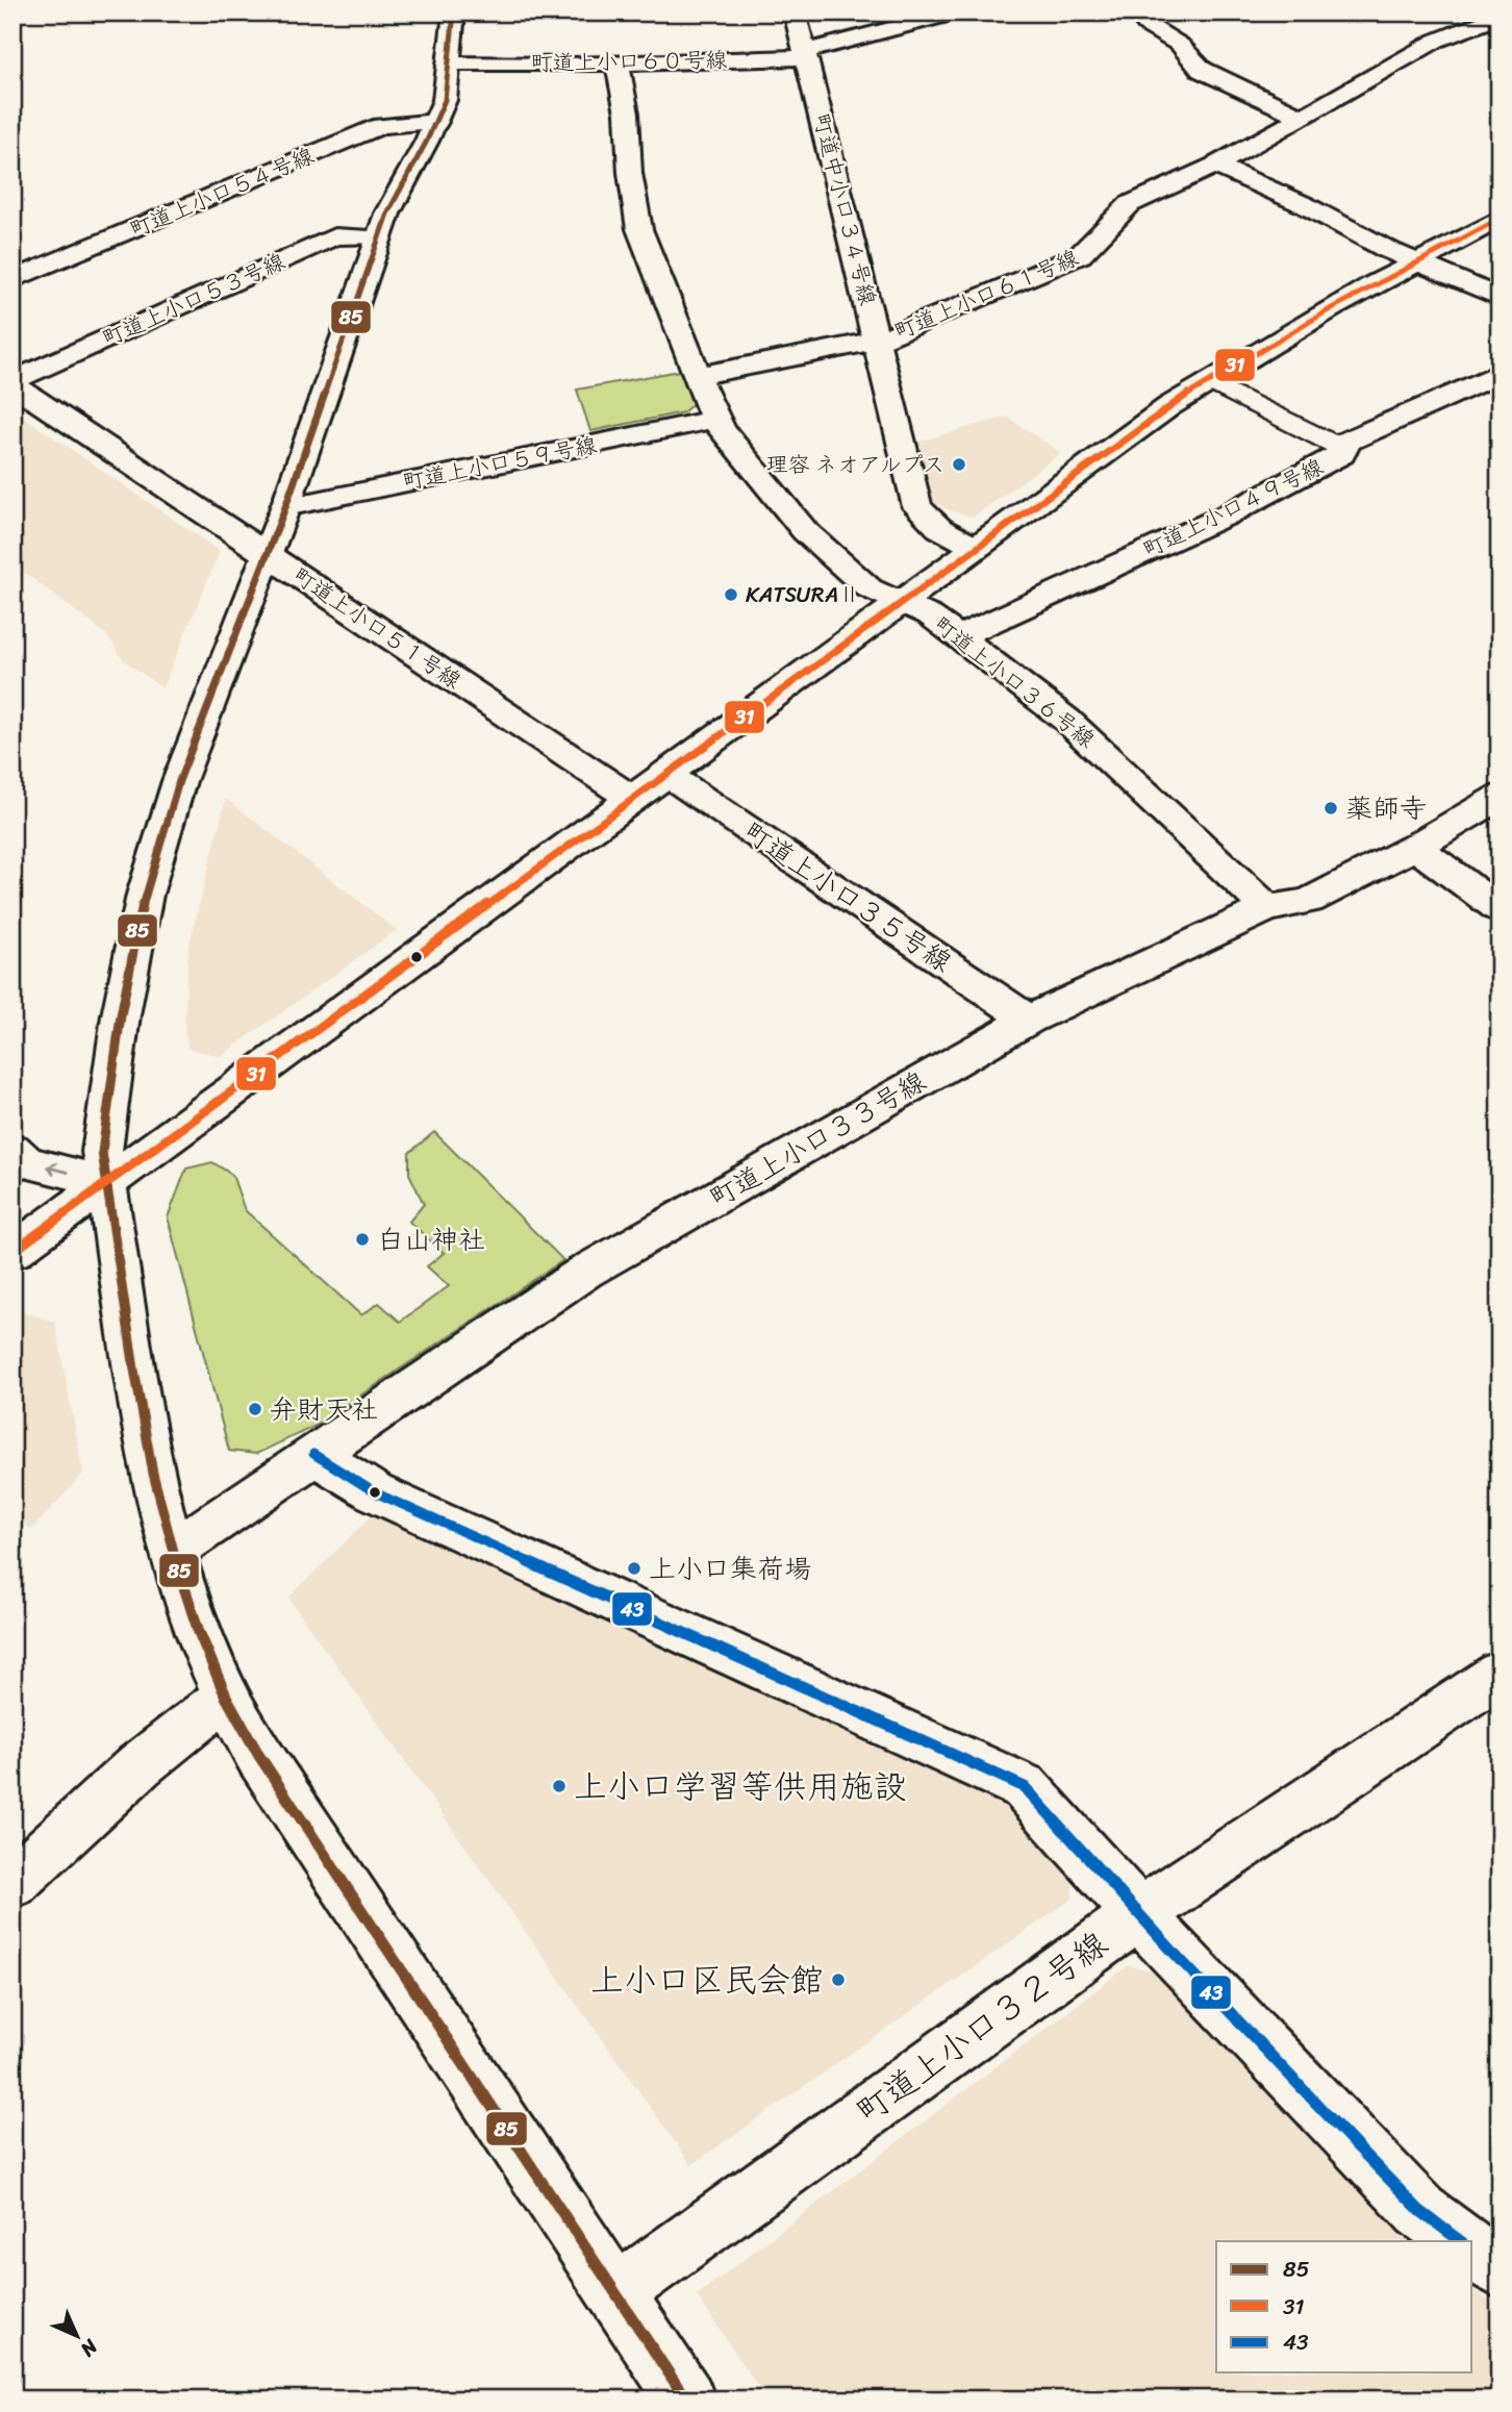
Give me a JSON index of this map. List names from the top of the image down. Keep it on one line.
{"streets":{"street":["町道上小口６０号線","町道上小口５４号線","町道中小口３４号線","町道上小口６１号線","町道上小口５３号線","町道上小口５９号線","町道上小口４９号線","町道上小口５１号線","町道上小口３６号線","町道上小口３５号線","町道上小口３３号線","町道上小口３２号線"]},"crossings":[["町道上小口６０号線","町道中小口３４号線"],["町道上小口６０号線","町道上小口３６号線"],["町道中小口３４号線","町道上小口６１号線"],["町道上小口６１号線","町道上小口３６号線"],["町道上小口５３号線","町道上小口５１号線"],["町道上小口５９号線","町道上小口３６号線"],["町道上小口４９号線","町道上小口３６号線"],["町道上小口３６号線","町道上小口３３号線"],["町道上小口３５号線","町道上小口３３号線"]],"places":["理容 ネオアルプス","KATSURAⅡ","薬師寺","白山神社","弁財天社","上小口集荷場","上小口学習等供用施設","上小口区民会館"],"lines":["transit line 85","transit line 31","transit line 43"],"legend":["85","31","43"],"north":"bottom right"}
